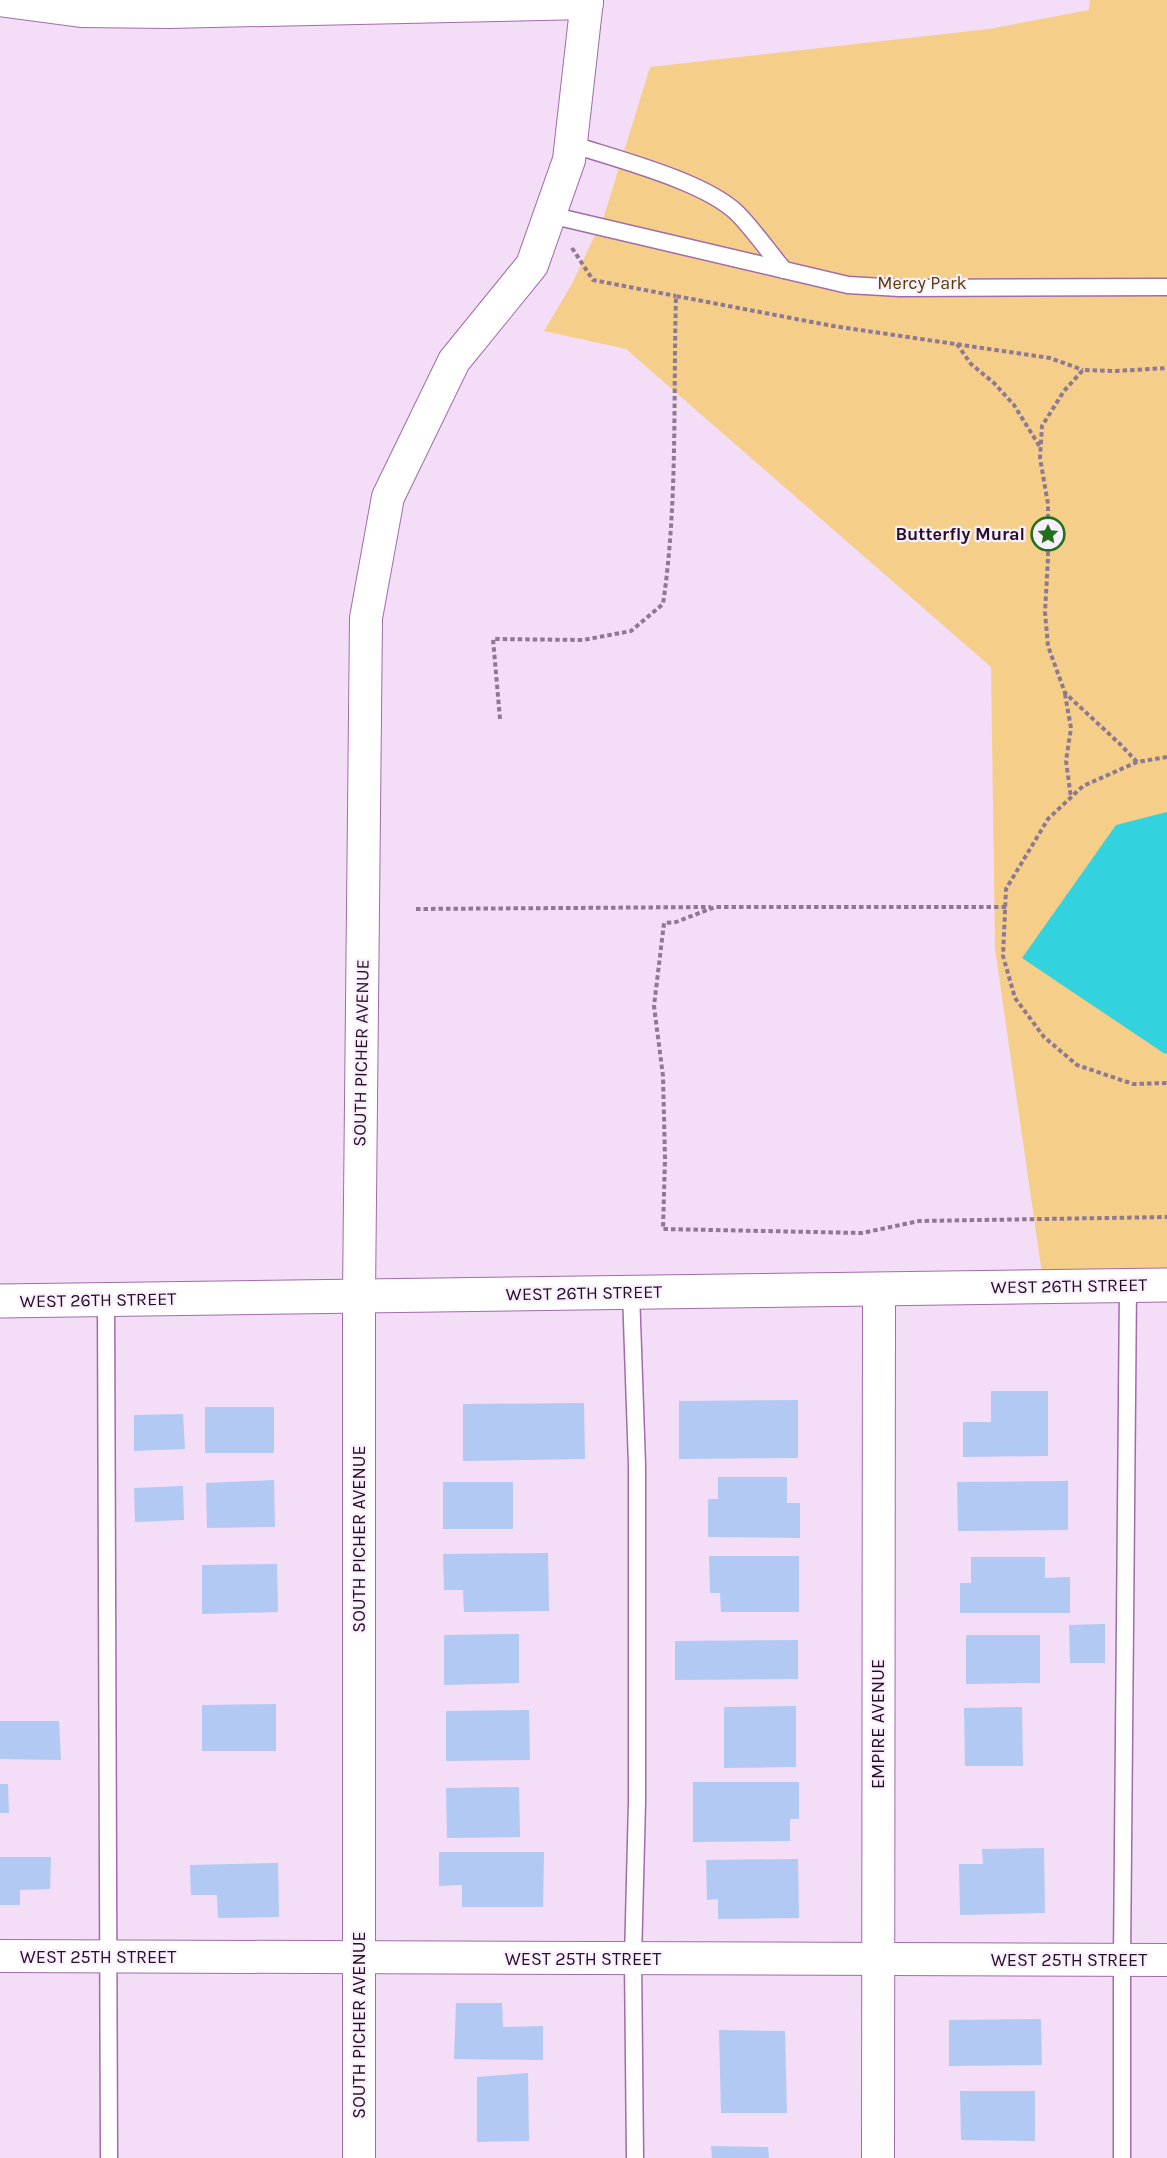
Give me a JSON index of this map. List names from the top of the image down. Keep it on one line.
{"streets":{"main road":["WEST 26TH STREET"],"street":["SOUTH PICHER AVENUE","EMPIRE AVENUE","WEST 25TH STREET"]},"crossings":[["SOUTH PICHER AVENUE","WEST 26TH STREET"],["SOUTH PICHER AVENUE","WEST 25TH STREET"],["WEST 26TH STREET","EMPIRE AVENUE"],["EMPIRE AVENUE","WEST 25TH STREET"]],"parks":["Mercy Park"],"places":{"place":["Butterfly Mural"]}}
